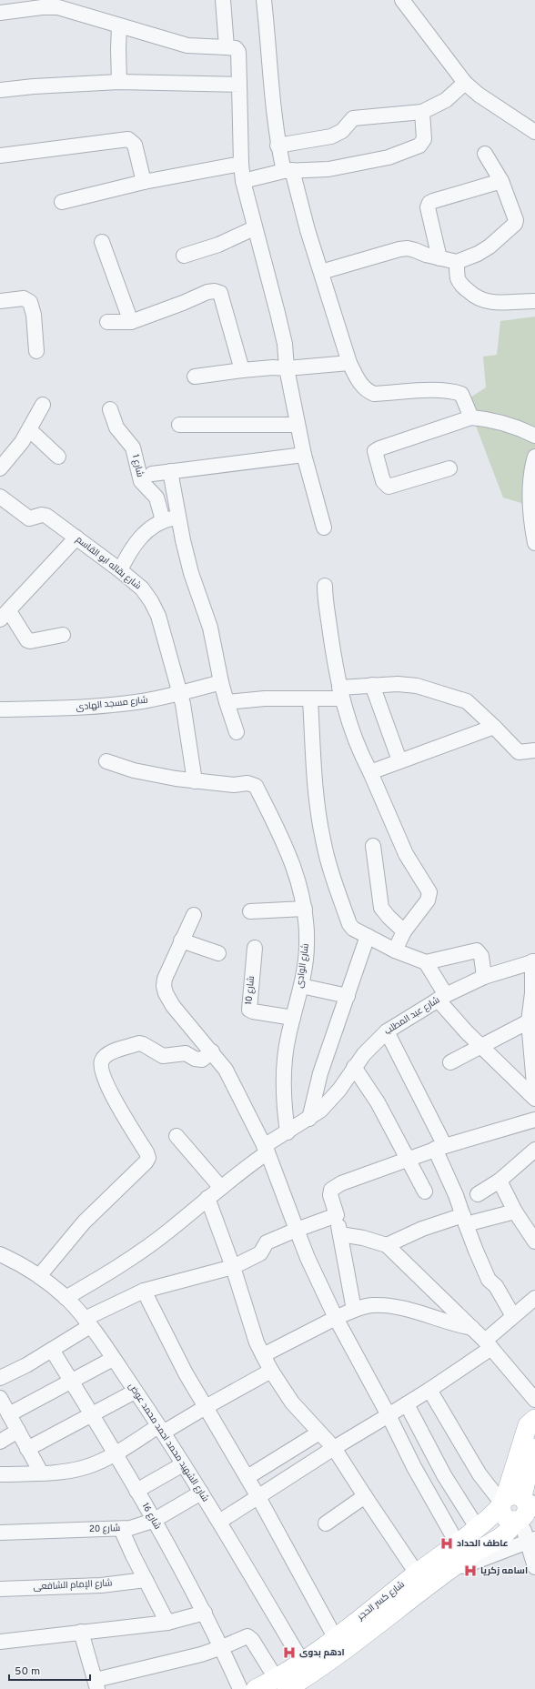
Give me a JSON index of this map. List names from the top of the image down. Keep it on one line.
{"streets":{"main road":["شارع كسر الحجر"],"street":["شارع 1","شارع بقاله ابو القاسم","شارع مسجد الهادى","شارع الوادى","شارع 10","شارع عبد المطلب","شارع الشهيد محمد احمد محمد عوض","شارع 16","شارع 20","شارع الإمام الشافعى"]},"crossings":[["شارع بقاله ابو القاسم","شارع مسجد الهادى"],["شارع بقاله ابو القاسم","شارع الوادى"],["شارع الوادى","شارع 10"],["شارع الوادى","شارع عبد المطلب"],["شارع عبد المطلب","شارع الشهيد محمد احمد محمد عوض"],["شارع الشهيد محمد احمد محمد عوض","شارع 20"],["شارع الشهيد محمد احمد محمد عوض","شارع كسر الحجر"],["شارع 16","شارع 20"]],"places":{"hospital":["عاطف الحداد","اسامه زكريا","ادهم بدوى"]},"scale_bar":"50 m"}
